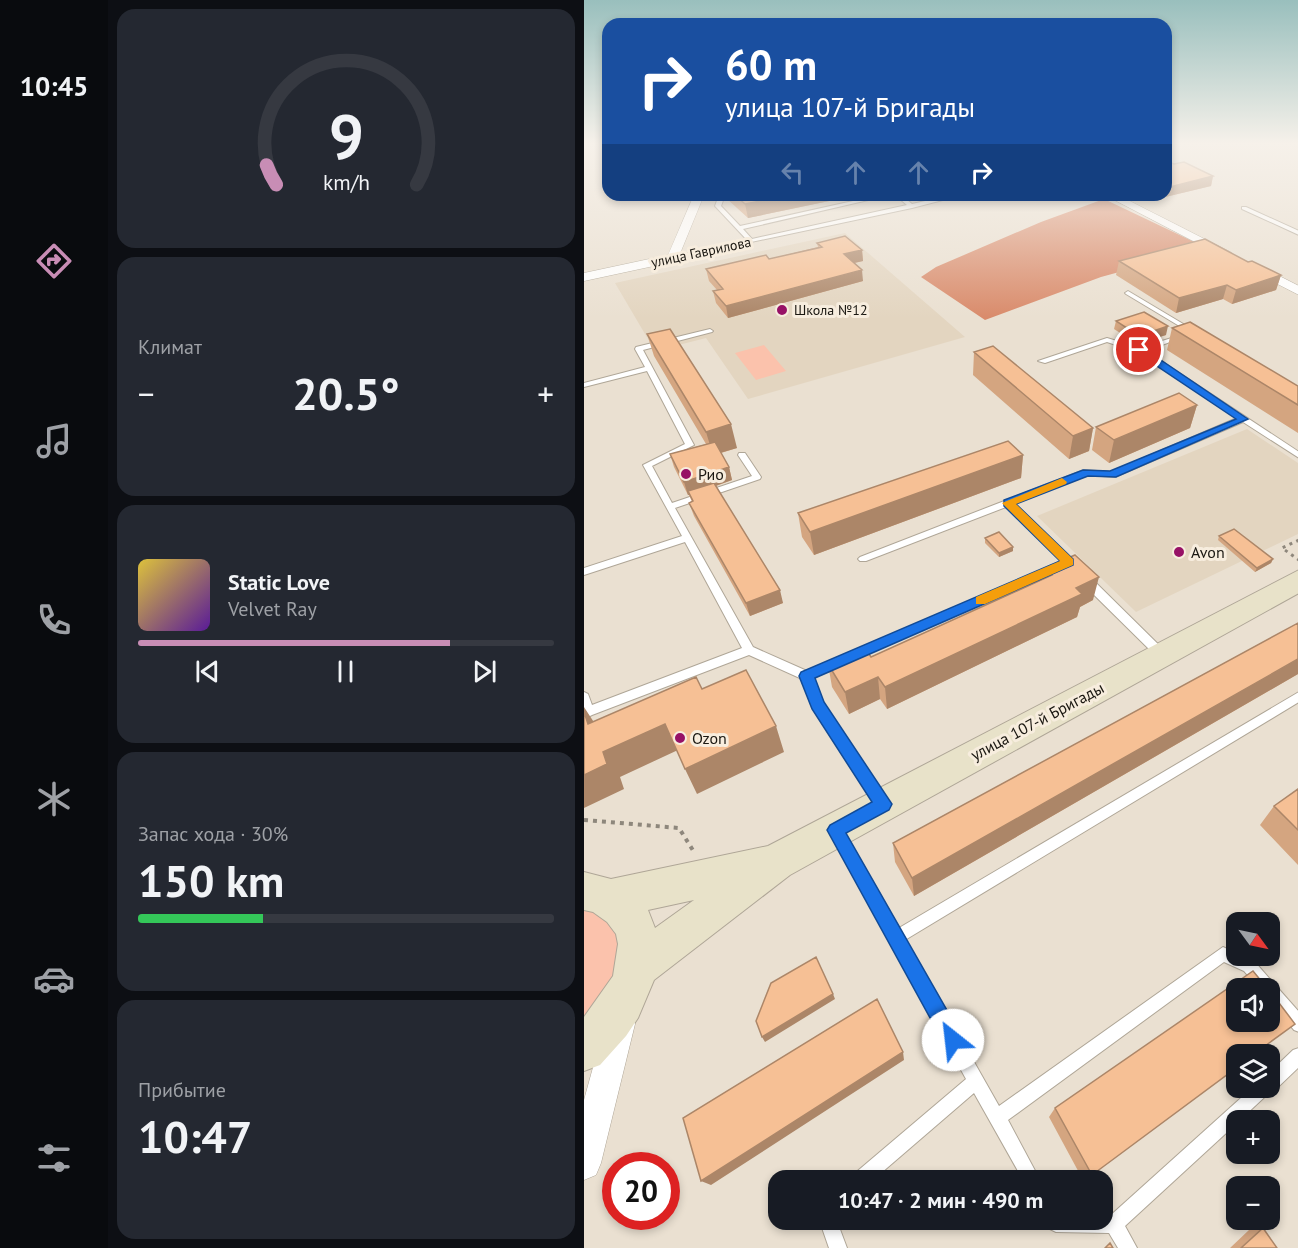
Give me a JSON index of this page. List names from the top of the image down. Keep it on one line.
{"streets":{"main road":["улица 107-й Бригады"],"street":["улица Гаврилова"]},"places":["Школа №12","Рио","Avon","Ozon"],"north":"bottom right","page":{"tabs":"10:45","turn":["60 m","улица 107-й Бригады"],"tile":["Климат",["Запас хода · 30%","150 km"],["Прибытие","10:47"]],"heat":["−","20.5°","+"],"song":["Static Love","Velvet Ray"],"map_buttons":["+","−"],"limit":"20","trip":"10:47 · 2 мин · 490 m","gauge":["9","km/h"]}}
